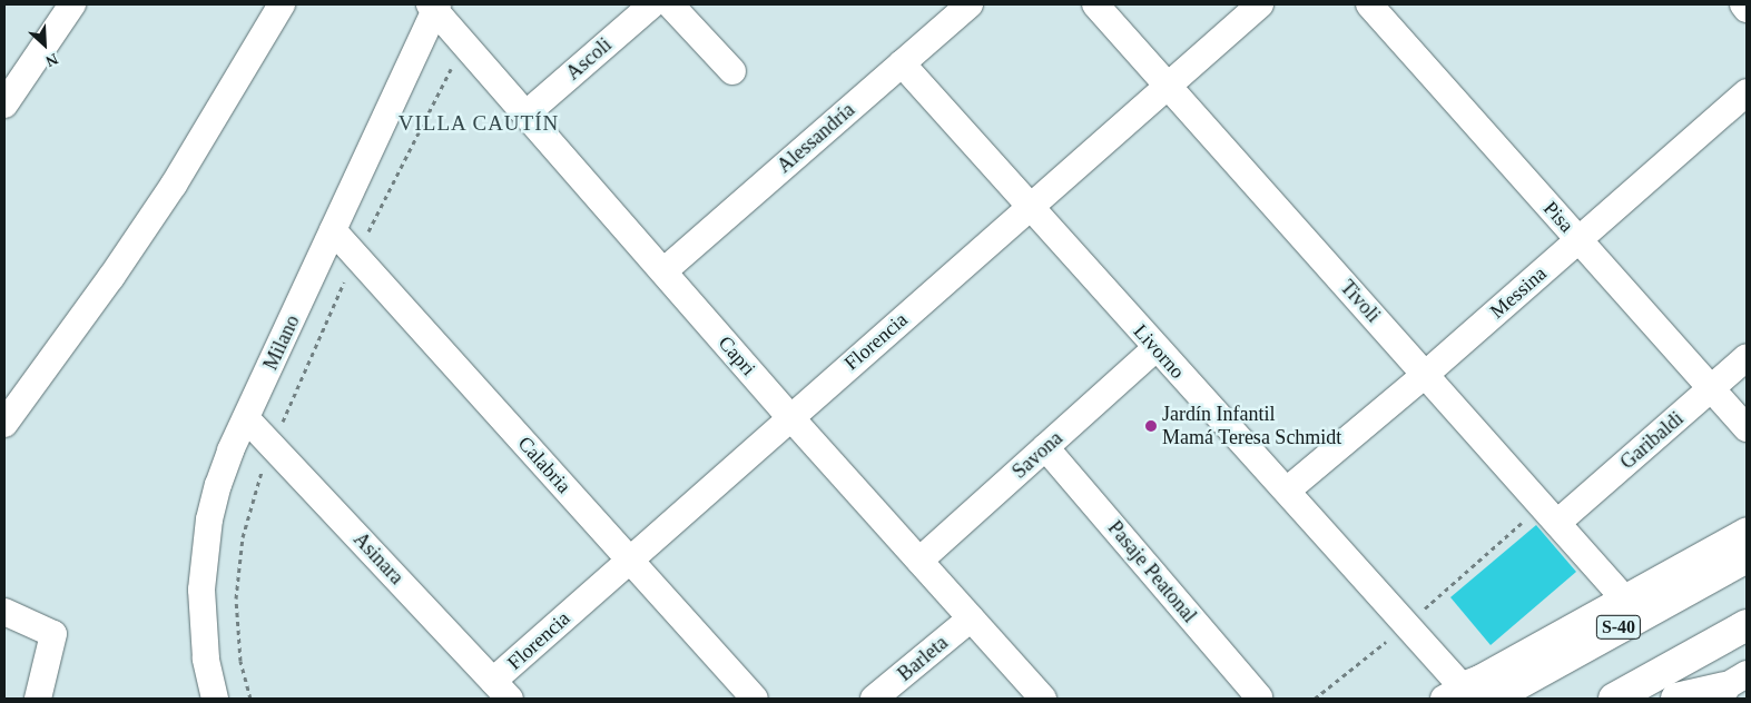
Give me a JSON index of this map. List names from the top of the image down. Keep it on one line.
{"streets":{"main road":["S-40"],"street":["Ascoli","Alessandría","Pisa","Messina","Tivoli","Florencia","Milano","Livorno","Capri","Garibaldi","Savona","Calabria","Asinara","Pasaje Peatonal","Barleta"]},"crossings":[["Ascoli","Capri"],["Alessandría","Livorno"],["Alessandría","Capri"],["Pisa","Messina"],["Pisa","Garibaldi"],["Messina","Tivoli"],["Messina","Livorno"],["Tivoli","Florencia"],["Tivoli","Garibaldi"],["Florencia","Livorno"],["Florencia","Capri"],["Florencia","Calabria"],["Florencia","Asinara"],["Milano","Capri"],["Milano","Calabria"],["Milano","Asinara"],["Livorno","Savona"],["Capri","Savona"],["Capri","Barleta"],["Savona","Pasaje Peatonal"]],"districts":["VILLA CAUTÍN"],"places":["Jardín Infantil Mamá Teresa Schmidt"],"north":"bottom right"}
